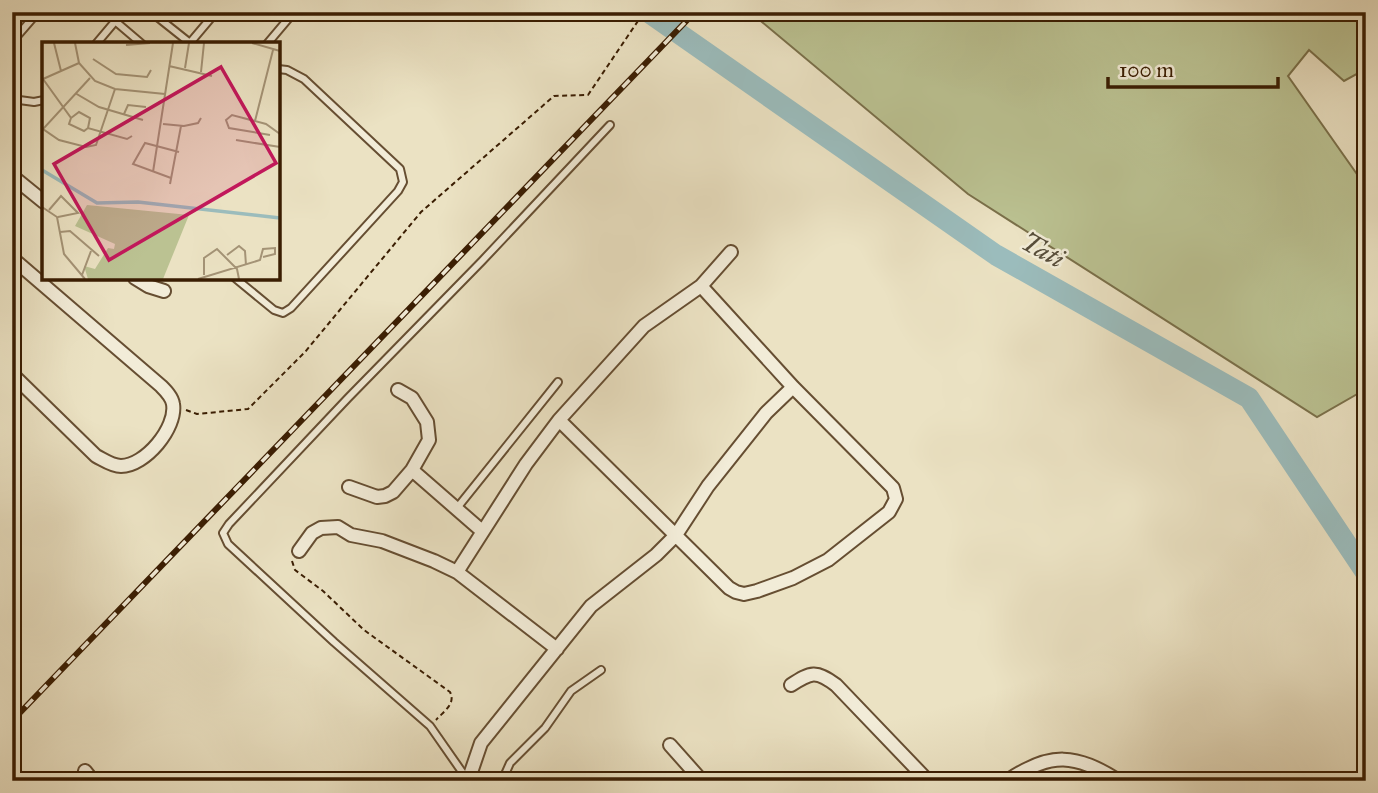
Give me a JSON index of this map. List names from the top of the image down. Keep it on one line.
{"water":["Tati"],"scale_bar":"100 m"}
